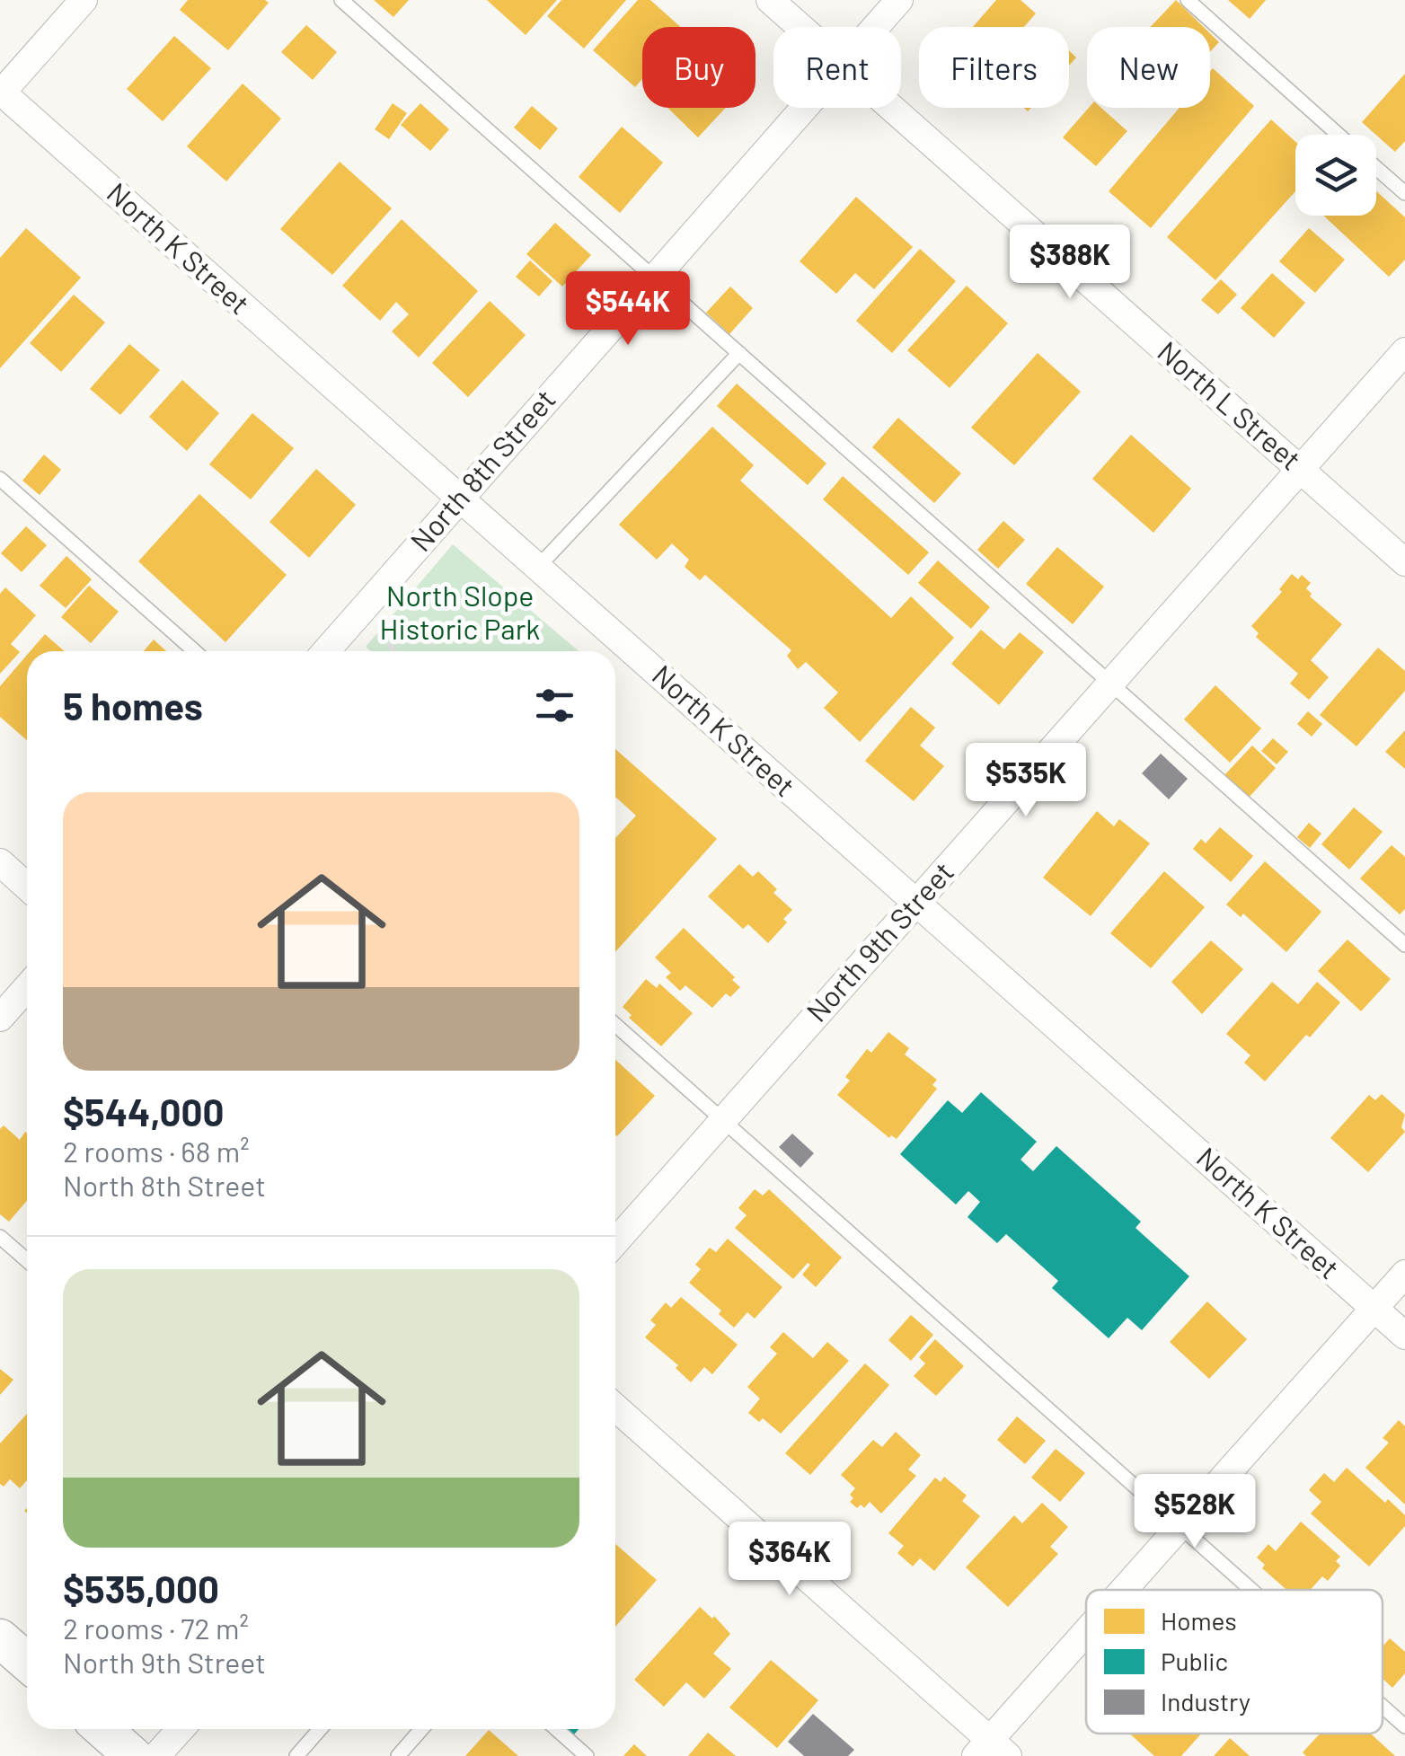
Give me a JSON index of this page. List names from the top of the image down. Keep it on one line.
{"streets":{"street":["North K Street","North L Street","North 8th Street","North 9th Street"]},"crossings":[["North K Street","North 8th Street"],["North K Street","North 9th Street"],["North L Street","North 9th Street"]],"parks":["North Slope Historic Park"],"legend":["Homes","Public","Industry"],"page":{"chip":["Buy","Rent","Filters","New"],"price":["$388K","$544K","$535K","$528K","$364K"],"heading":"5 homes","list":[{"name":"$544,000","note":"2 rooms · 68 m² · North 8th Street"},{"name":"$535,000","note":"2 rooms · 72 m² · North 9th Street"}]}}
